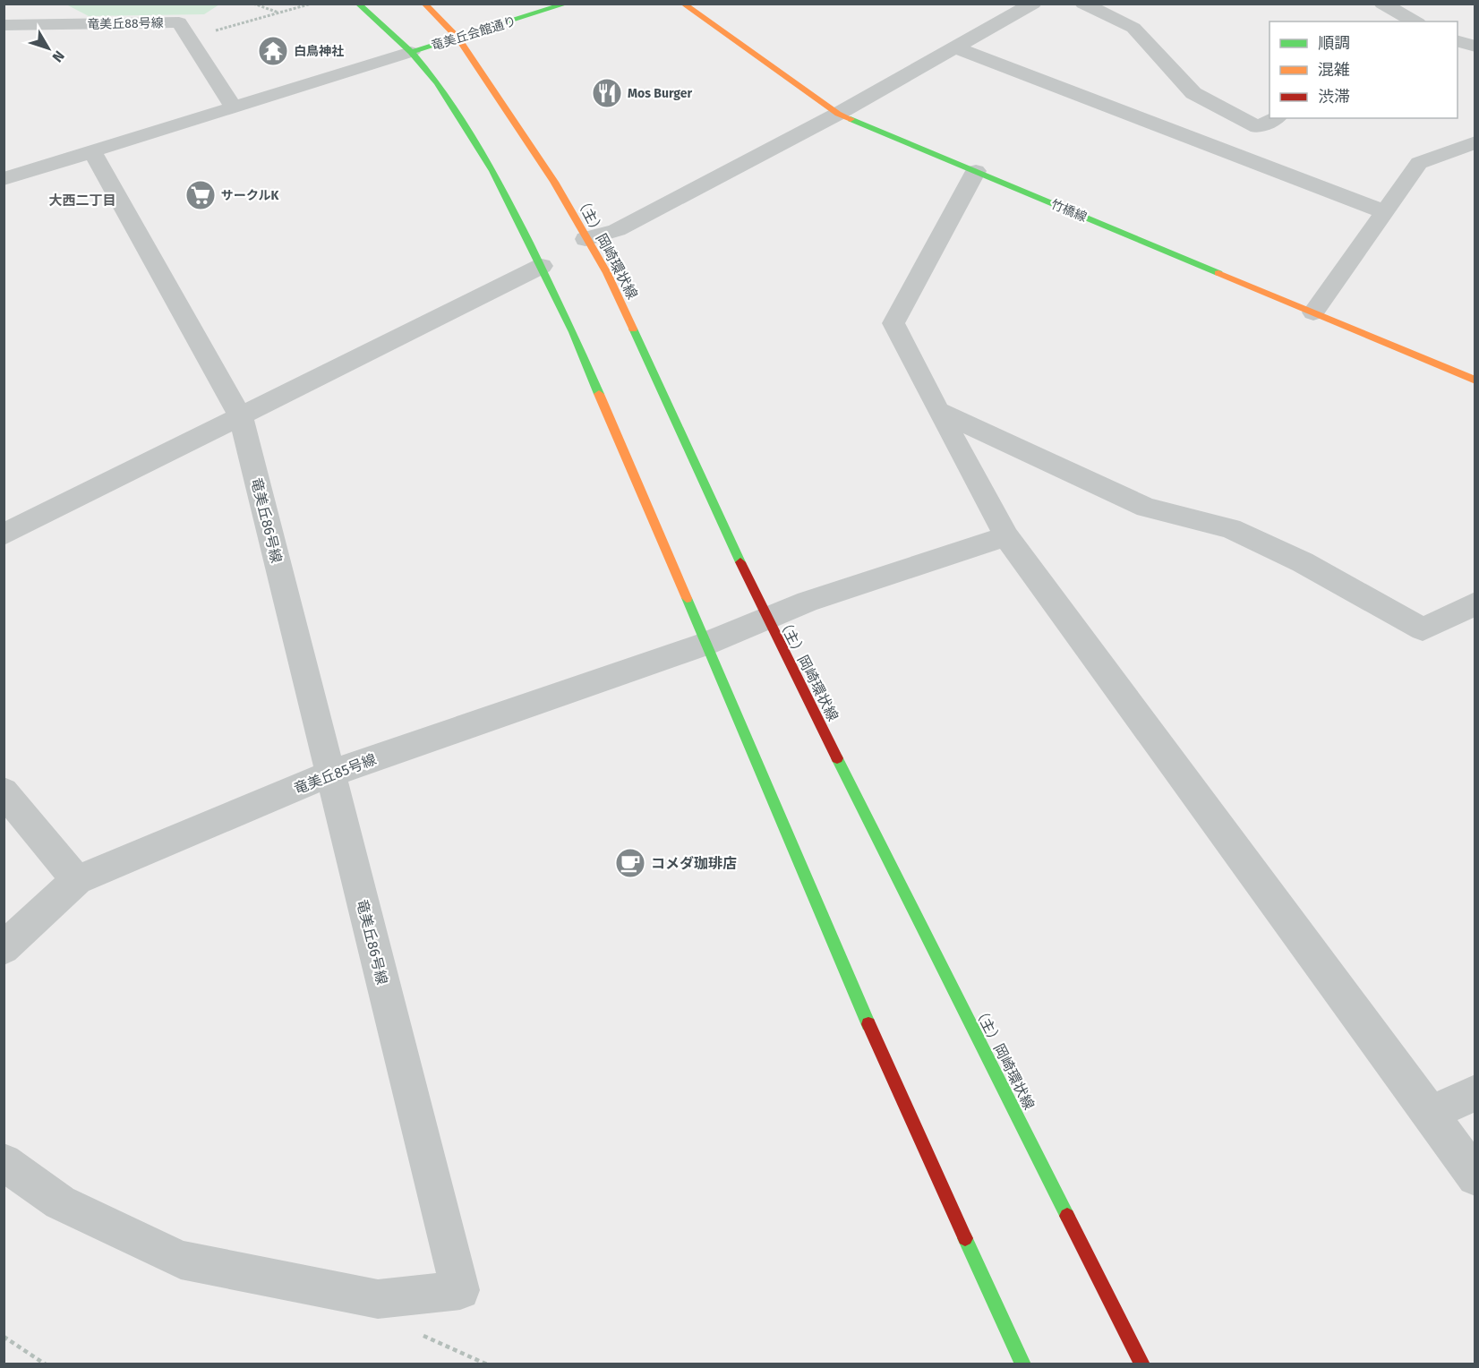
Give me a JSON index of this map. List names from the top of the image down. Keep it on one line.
{"streets":{"main road":["竜美丘会館通り","竹橋線","（主）岡崎環状線"],"street":["竜美丘88号線","竜美丘86号線","竜美丘85号線"]},"crossings":[["竜美丘会館通り","（主）岡崎環状線"],["（主）岡崎環状線","竜美丘85号線"],["竜美丘86号線","竜美丘85号線"]],"districts":["大西二丁目"],"places":{"temple":["白鳥神社"],"restaurant":["Mos Burger"],"supermarket":["サークルK"],"cafe":["コメダ珈琲店"]},"legend":["順調","混雑","渋滞"],"north":"bottom right"}
